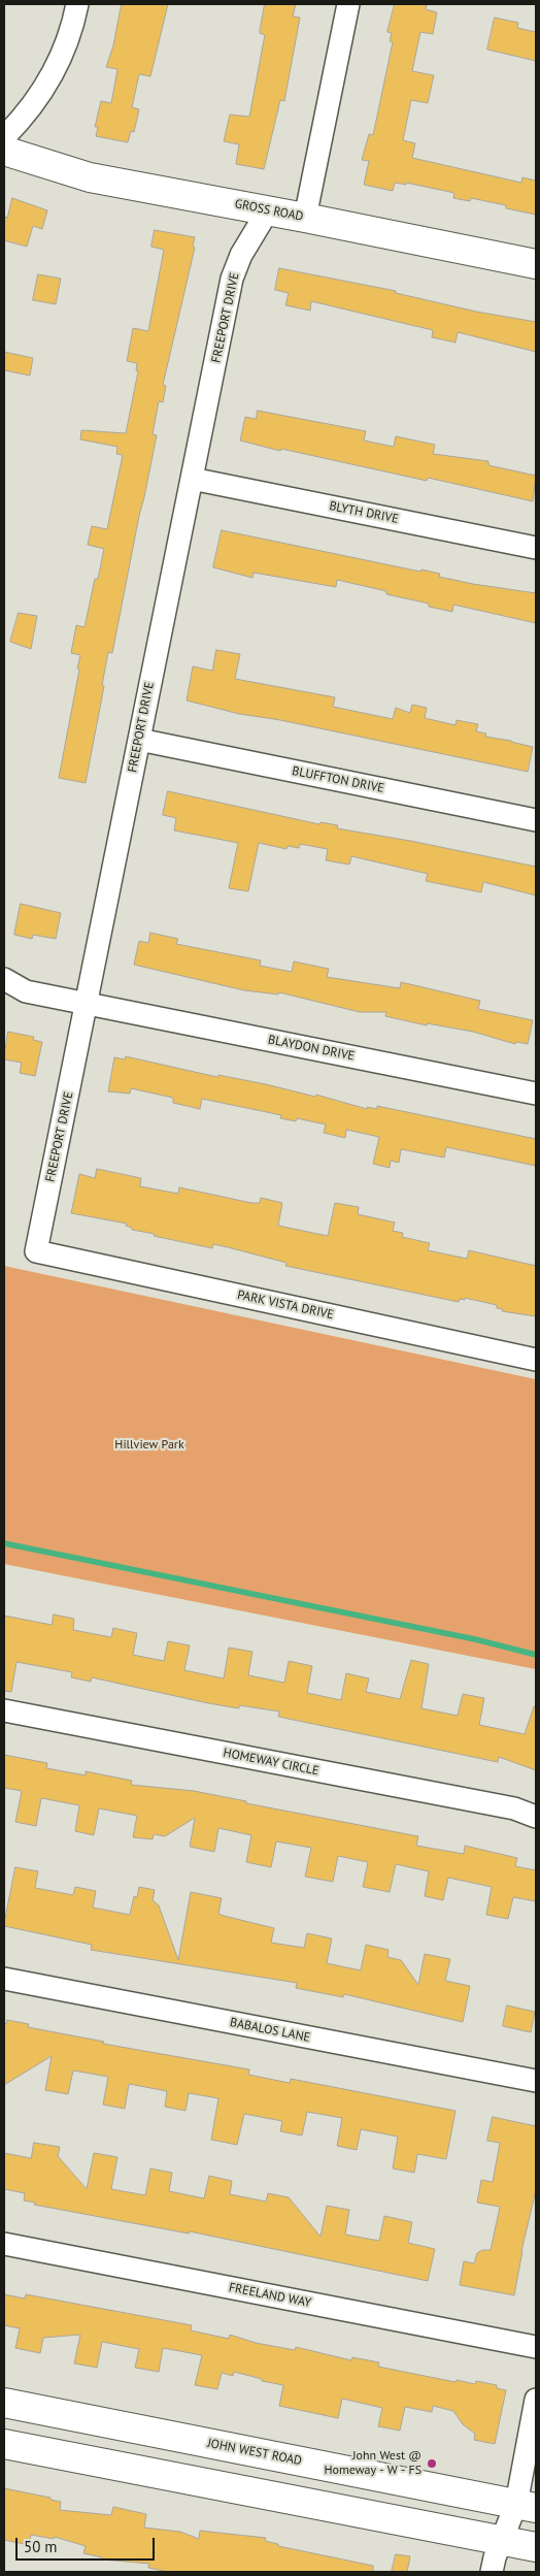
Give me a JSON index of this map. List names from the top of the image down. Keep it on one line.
{"streets":{"main road":["GROSS ROAD","JOHN WEST ROAD"],"street":["FREEPORT DRIVE","BLYTH DRIVE","BLUFFTON DRIVE","BLAYDON DRIVE","PARK VISTA DRIVE","HOMEWAY CIRCLE","BABALOS LANE","FREELAND WAY"]},"crossings":[["GROSS ROAD","FREEPORT DRIVE"],["FREEPORT DRIVE","BLYTH DRIVE"],["FREEPORT DRIVE","BLUFFTON DRIVE"],["FREEPORT DRIVE","BLAYDON DRIVE"],["FREEPORT DRIVE","PARK VISTA DRIVE"]],"parks":["Hillview Park"],"places":["John West @ Homeway - W - FS"],"scale_bar":"50 m"}
